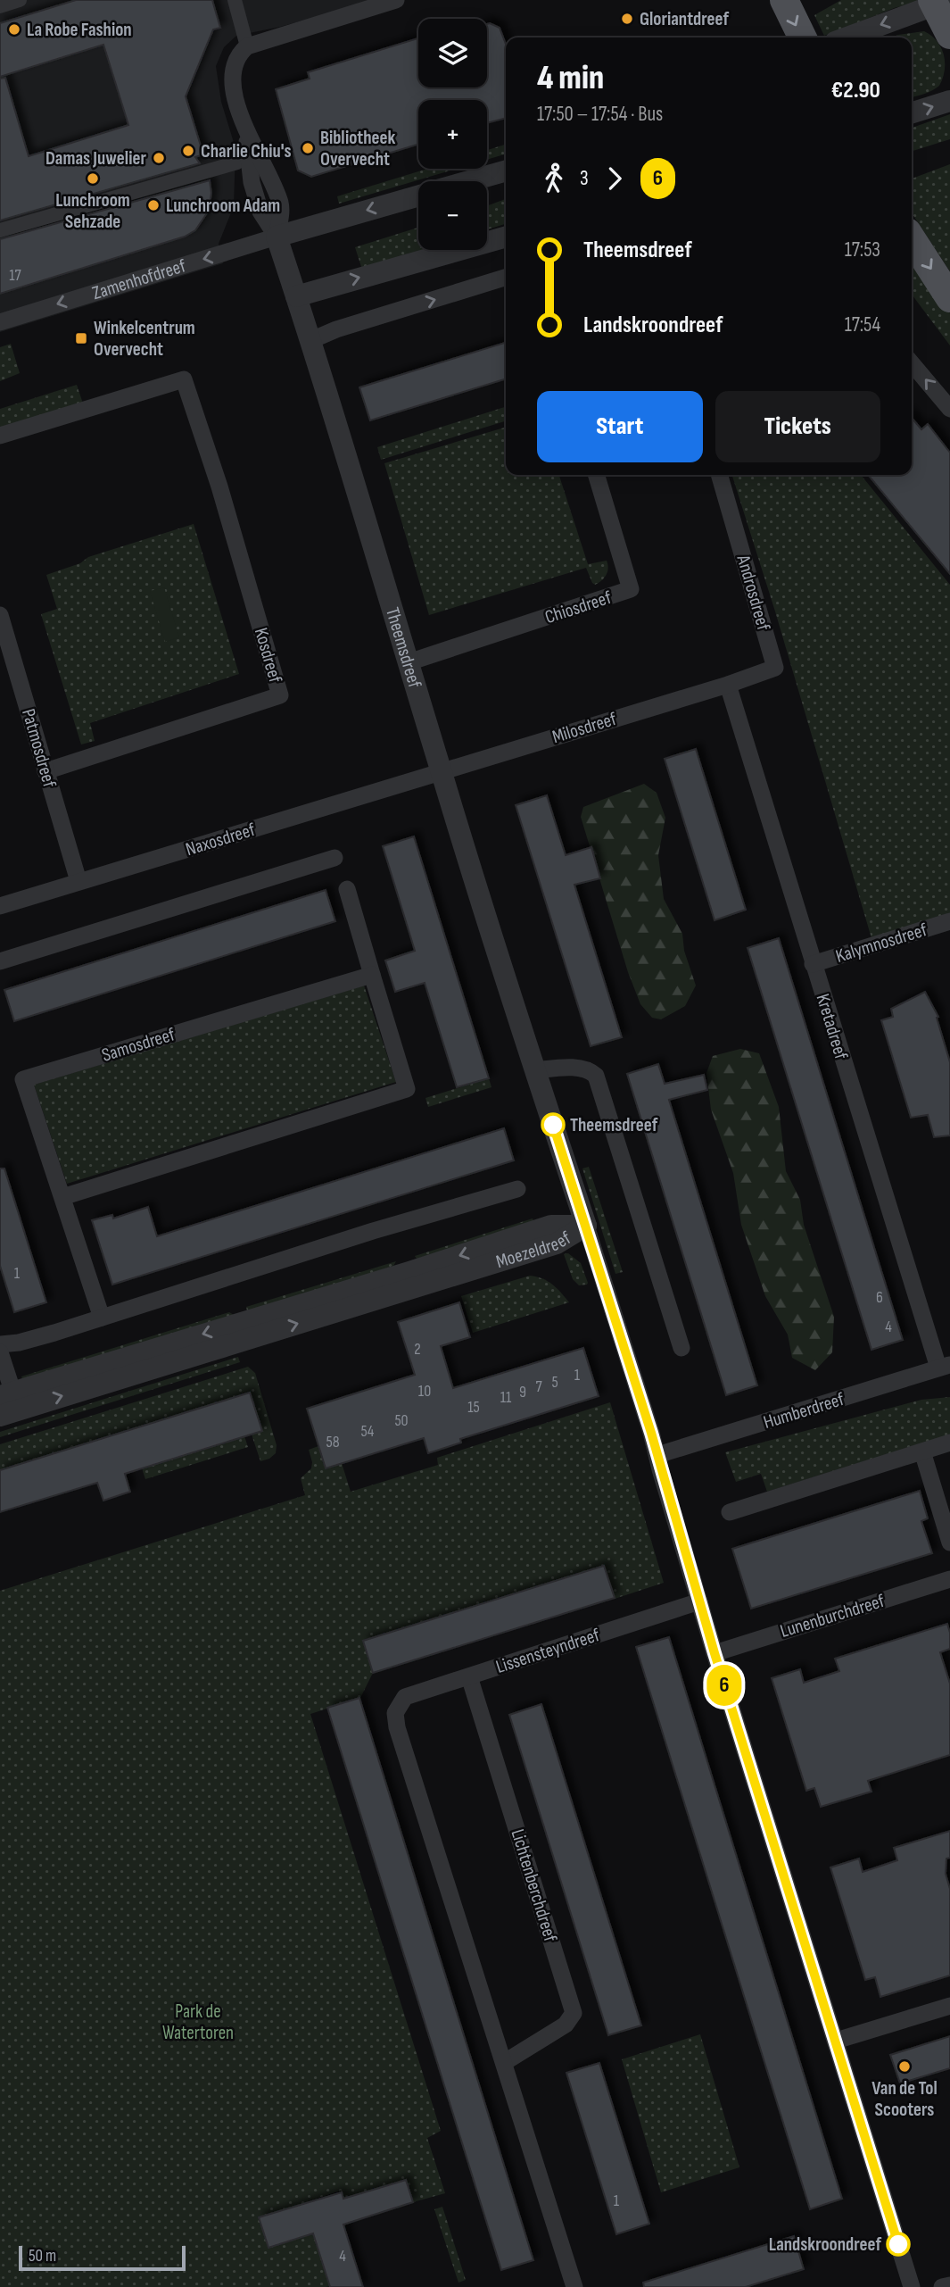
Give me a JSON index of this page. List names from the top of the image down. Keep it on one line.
{"streets":{"street":["Zamenhofdreef","Androsdreef","Chiosdreef","Theemsdreef","Kosdreef","Milosdreef","Patmosdreef","Naxosdreef","Kalymnosdreef","Kretadreef","Samosdreef","Moezeldreef","Humberdreef","Lunenburchdreef","Lissensteyndreef","Lichtenberchdreef"]},"crossings":[["Androsdreef","Milosdreef"],["Androsdreef","Kretadreef"],["Chiosdreef","Theemsdreef"],["Theemsdreef","Milosdreef"],["Theemsdreef","Naxosdreef"],["Theemsdreef","Moezeldreef"],["Theemsdreef","Humberdreef"],["Theemsdreef","Lunenburchdreef"],["Theemsdreef","Lissensteyndreef"],["Kosdreef","Patmosdreef"],["Milosdreef","Naxosdreef"],["Milosdreef","Kretadreef"],["Patmosdreef","Naxosdreef"],["Kalymnosdreef","Kretadreef"],["Kretadreef","Humberdreef"],["Lissensteyndreef","Lichtenberchdreef"]],"parks":["Park de Watertoren"],"places":{"other":["Gloriantdreef","La Robe Fashion","Bibliotheek Overvecht","Charlie Chiu's","Damas Juwelier","Lunchroom Sehzade","Lunchroom Adam","Theemsdreef","Van de Tol Scooters","Landskroondreef"],"transit":["Winkelcentrum Overvecht"]},"lines":["bus line 6"],"house_numbers":["17","1","6","4","2","1","5","7","10","9","11","15","50","54","58","1","4"],"scale_bar":"50 m","page":{"on_map":"6","map_buttons":["+","−"],"heading":["4 min","17:50 – 17:54 · Bus","€2.90"],"legs":["3","6"],"list":[{"name":"Theemsdreef","value":"17:53"},{"name":"Landskroondreef","value":"17:54"}],"buttons":["Start","Tickets"],"scale":"50 m"}}
